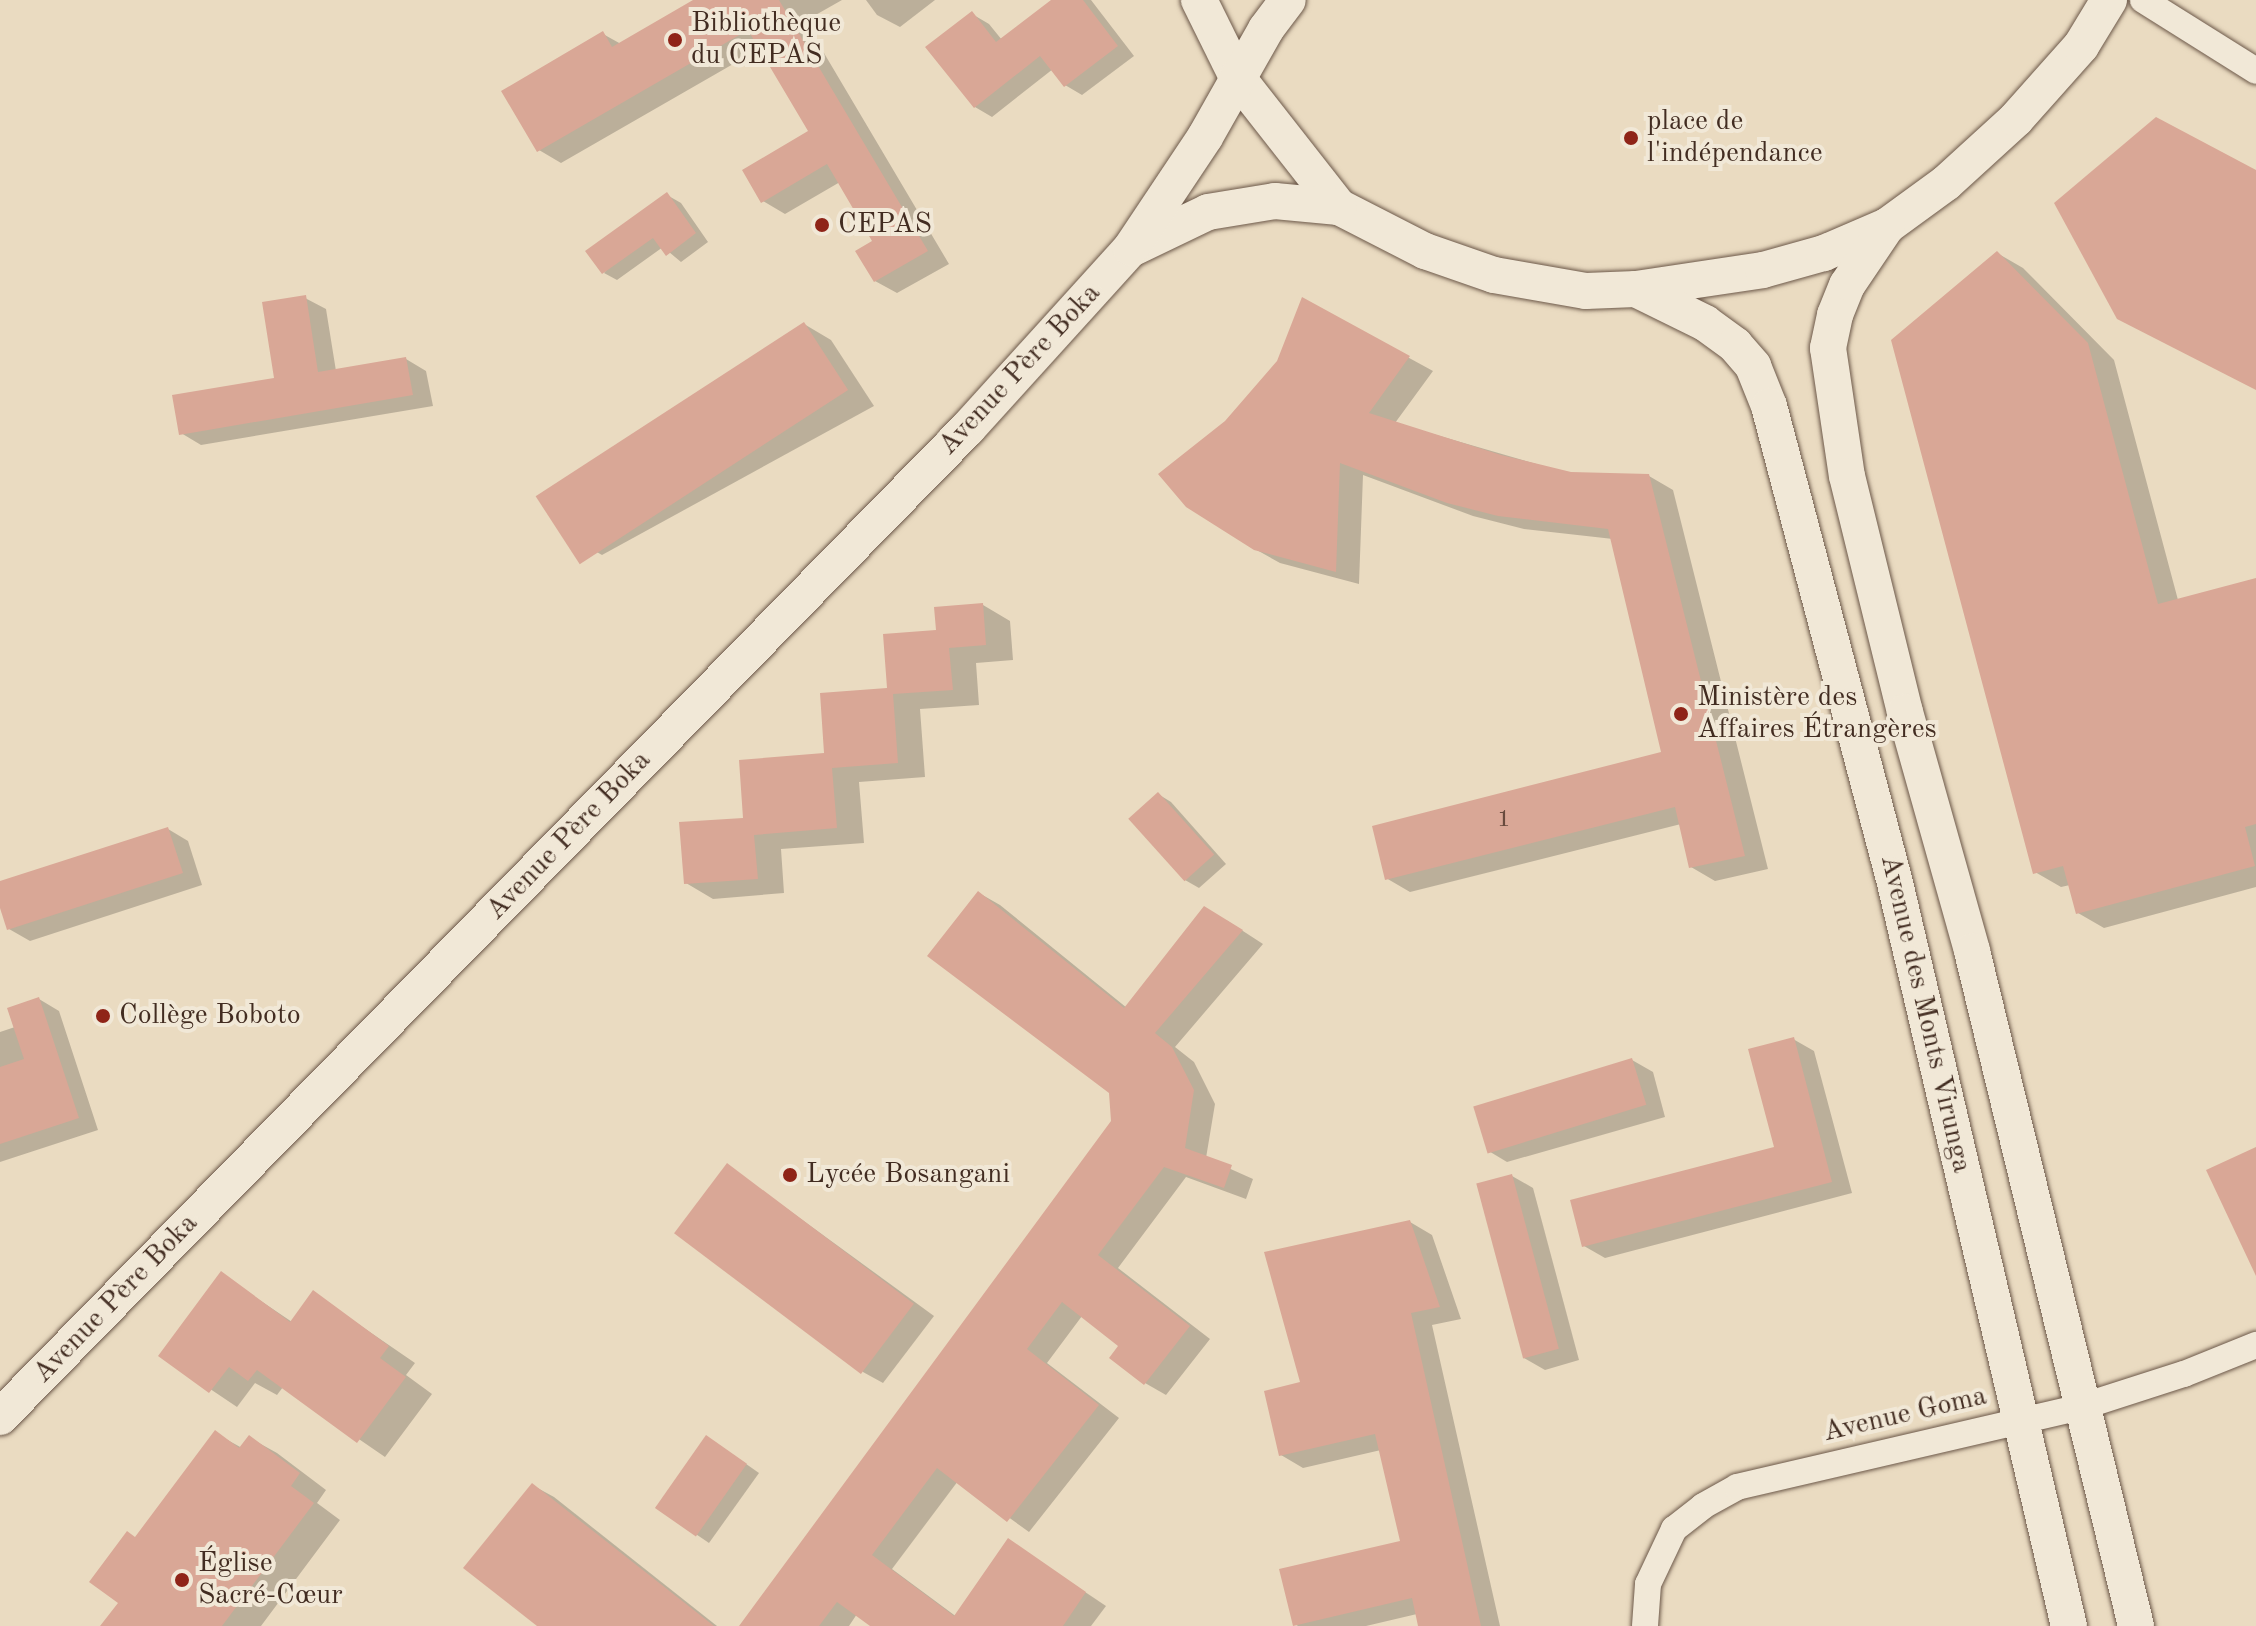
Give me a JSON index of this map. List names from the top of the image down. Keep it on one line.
{"streets":{"street":["Avenue Père Boka","Avenue des Monts Virunga","Avenue Goma"]},"crossings":[["Avenue des Monts Virunga","Avenue Goma"]],"places":["Bibliothèque du CEPAS","place de l'indépendance","CEPAS","Ministère des Affaires Étrangères","Collège Boboto","Lycée Bosangani","Église Sacré-Cœur"],"house_numbers":["1"]}
